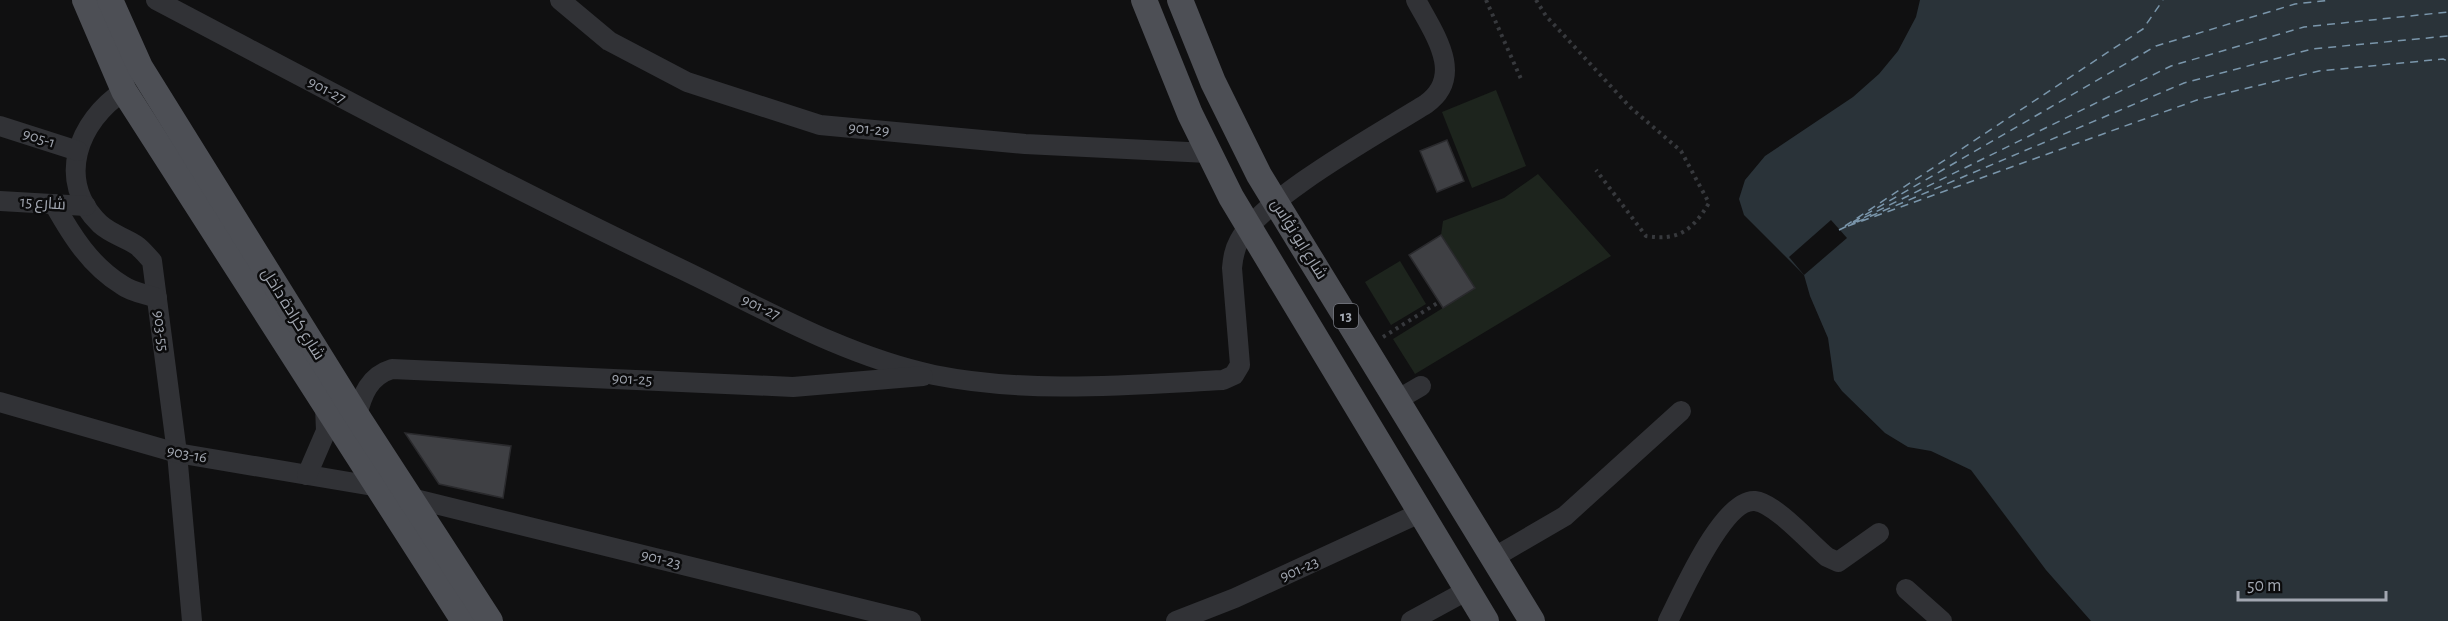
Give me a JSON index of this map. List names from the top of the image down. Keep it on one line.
{"streets":{"main road":["شارع ابو نؤاس","شارع كرادة داخل","13"],"street":["901-27","901-29","905-1","شارع 15","903-55","901-25","903-16","901-23"]},"crossings":[["901-27","شارع ابو نؤاس"],["901-27","13"],["901-27","901-25"],["901-29","13"],["905-1","903-55"],["شارع 15","903-55"],["شارع كرادة داخل","903-55"],["شارع كرادة داخل","901-25"],["شارع كرادة داخل","903-16"],["شارع كرادة داخل","901-23"],["13","901-23"],["903-55","903-16"]],"scale_bar":"50 m"}
